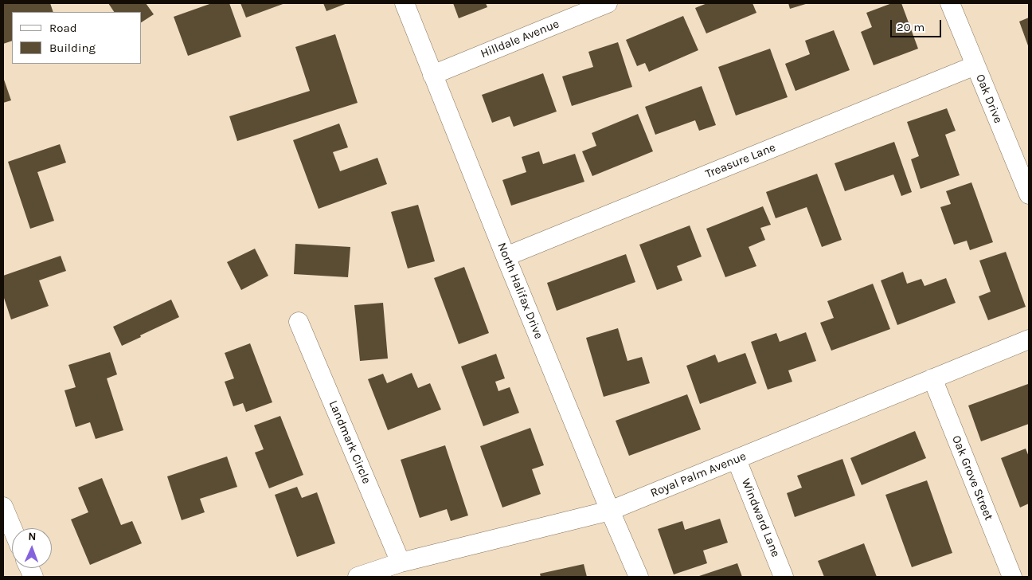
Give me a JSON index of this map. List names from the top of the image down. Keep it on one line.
{"streets":{"street":["Hilldale Avenue","Oak Drive","Treasure Lane","North Halifax Drive","Landmark Circle","Royal Palm Avenue","Oak Grove Street","Windward Lane"]},"crossings":[["Hilldale Avenue","North Halifax Drive"],["Oak Drive","Treasure Lane"],["Treasure Lane","North Halifax Drive"],["North Halifax Drive","Royal Palm Avenue"],["Landmark Circle","Royal Palm Avenue"],["Royal Palm Avenue","Oak Grove Street"],["Royal Palm Avenue","Windward Lane"]],"legend":["Road","Building"],"scale_bar":"20 m","north":"top"}
